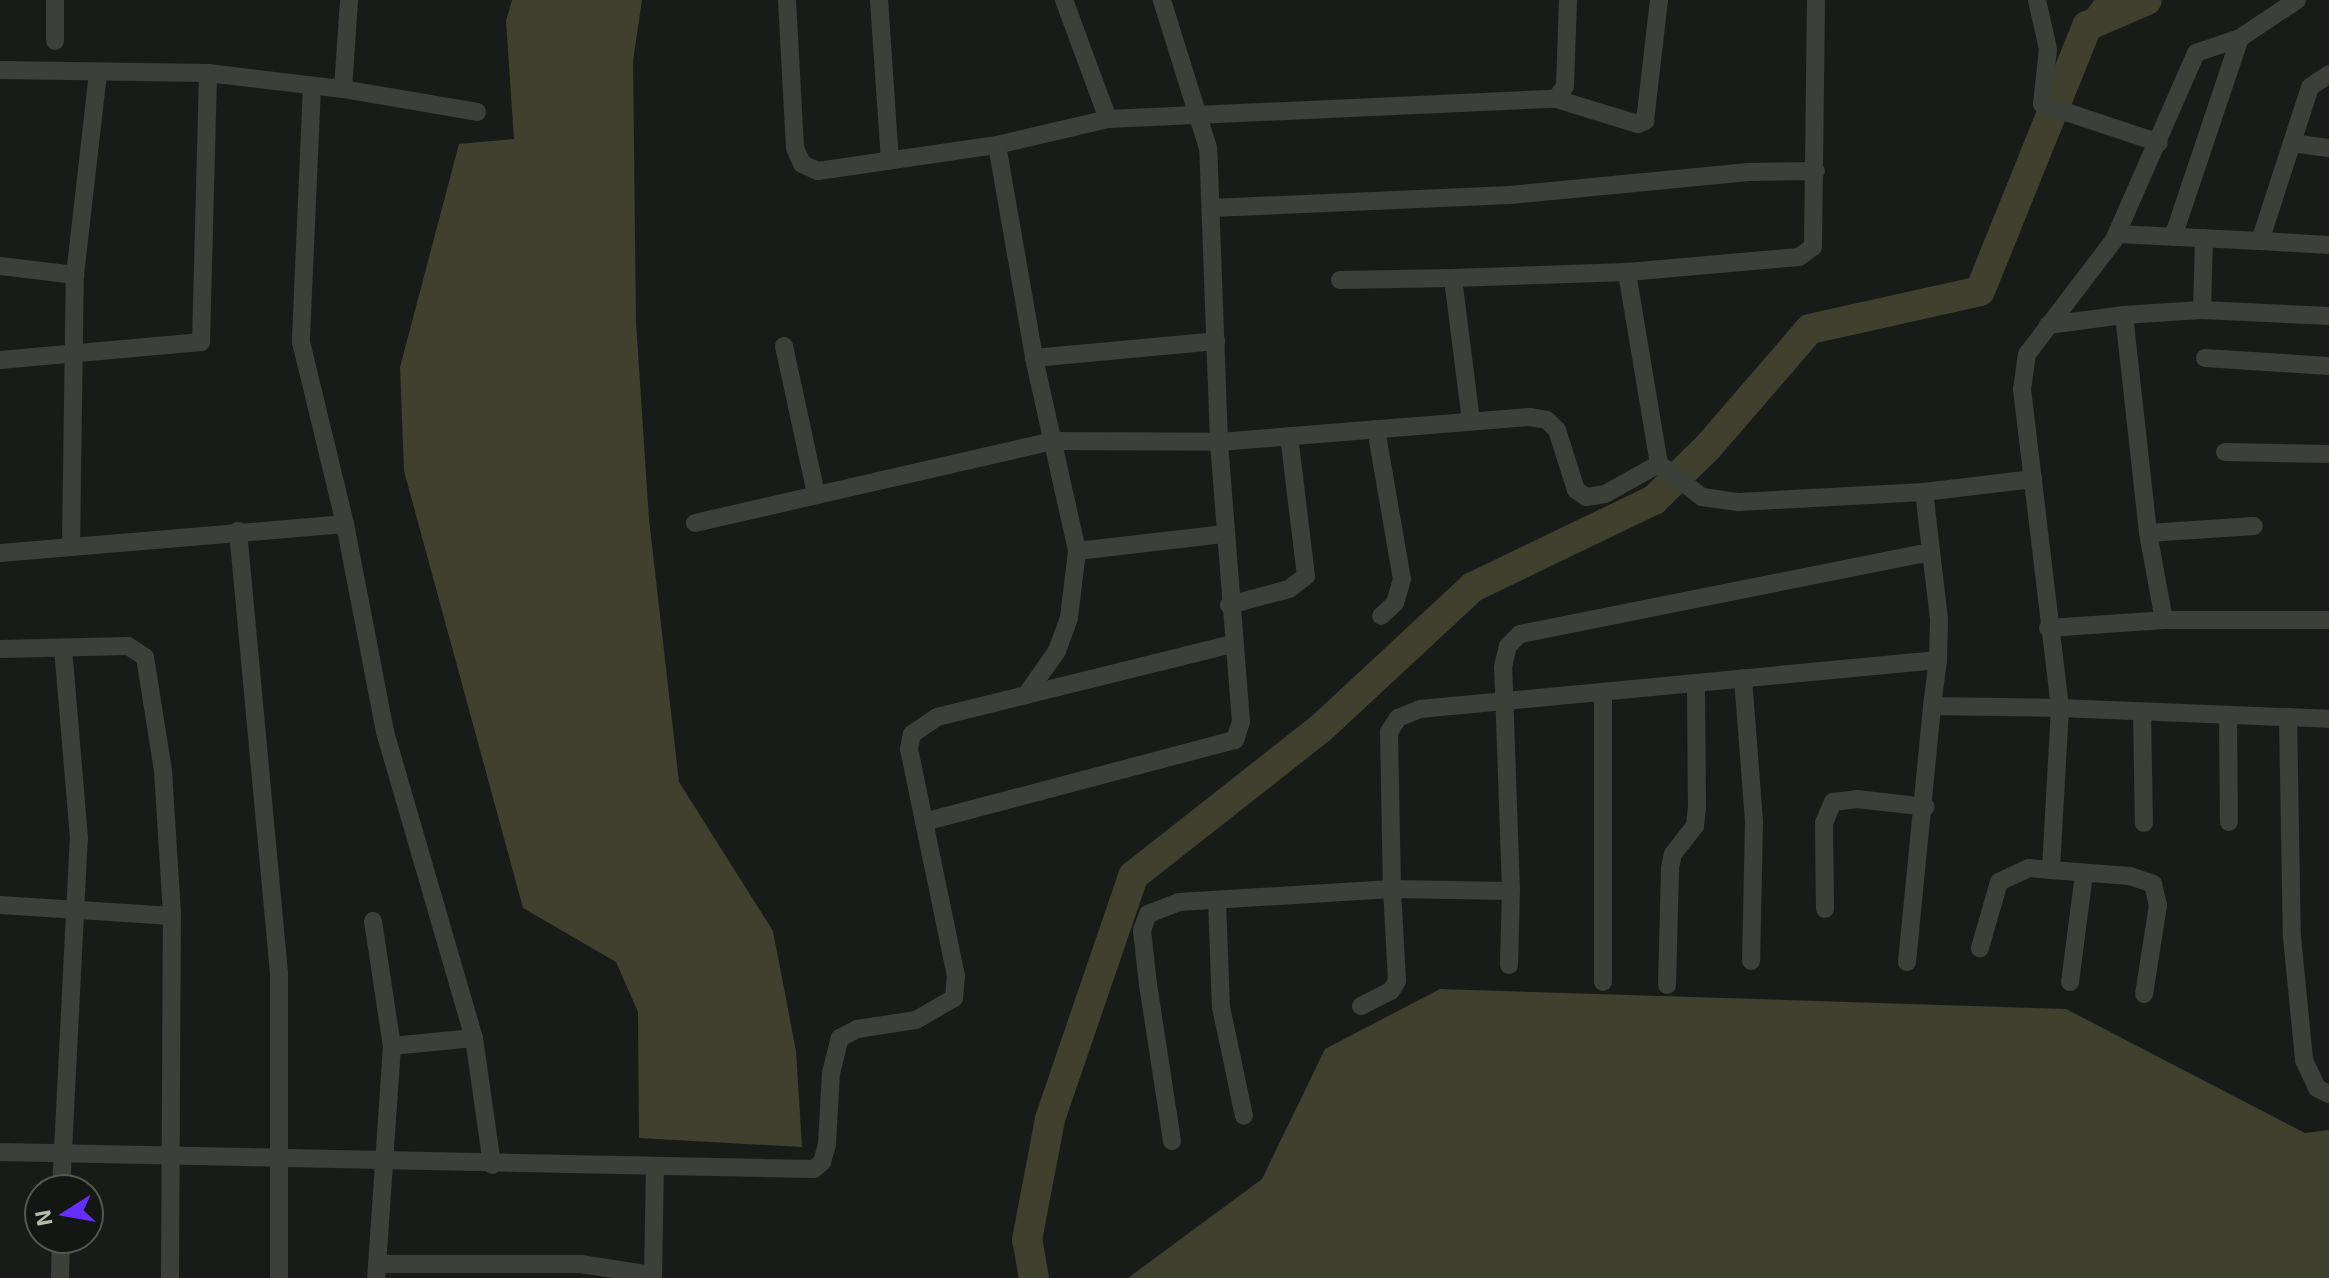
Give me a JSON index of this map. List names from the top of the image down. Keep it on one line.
{"north":"left"}
